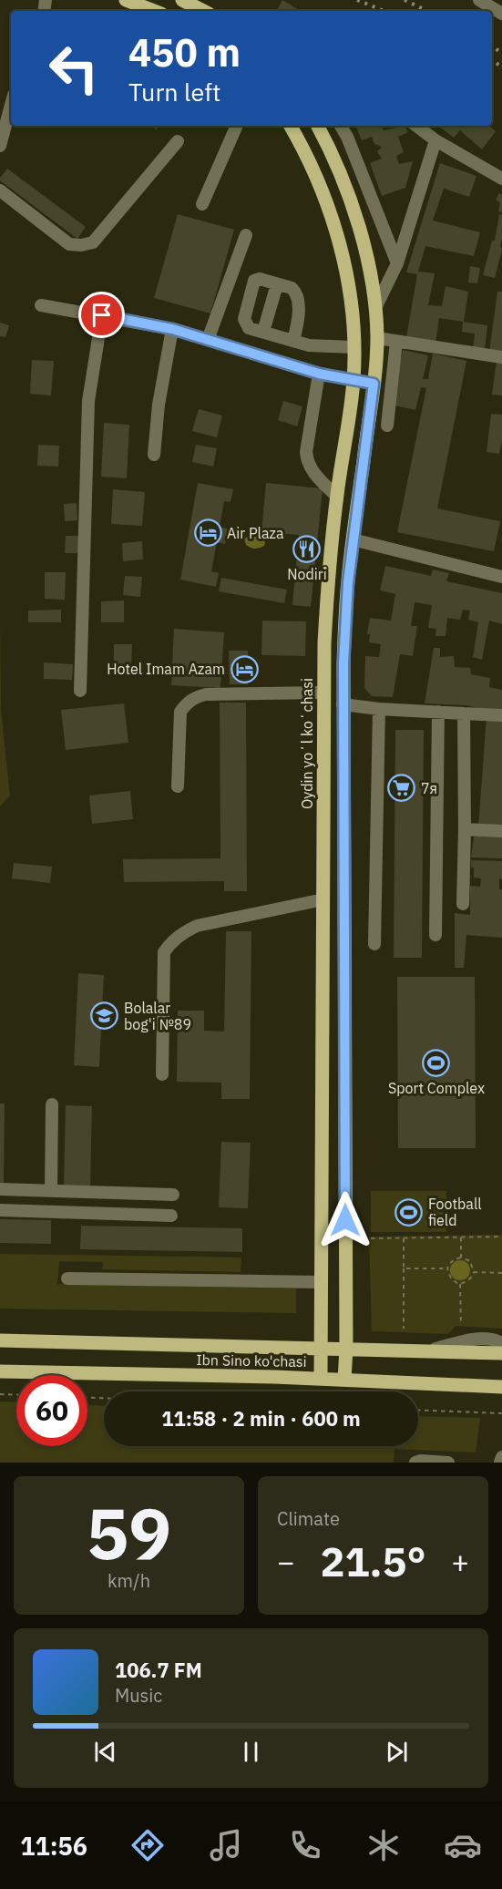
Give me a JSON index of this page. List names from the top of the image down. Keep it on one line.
{"streets":{"main road":["Oydin yoʻl koʻchasi","Ibn Sino ko'chasi"]},"crossings":[["Oydin yoʻl koʻchasi","Ibn Sino ko'chasi"]],"places":{"hotel":["Air Plaza","Hotel Imam Azam"],"restaurant":["Nodiri"],"supermarket":["7я"],"school or university":["Bolalar bog'i №89"],"sports":["Sport Complex","Football field"]},"page":{"turn":["450 m","Turn left"],"limit":"60","trip":"11:58 · 2 min · 600 m","tile":[["59","km/h"],"Climate"],"heat":["−","21.5°","+"],"song":["106.7 FM","Music"],"tabs":"11:56"}}
